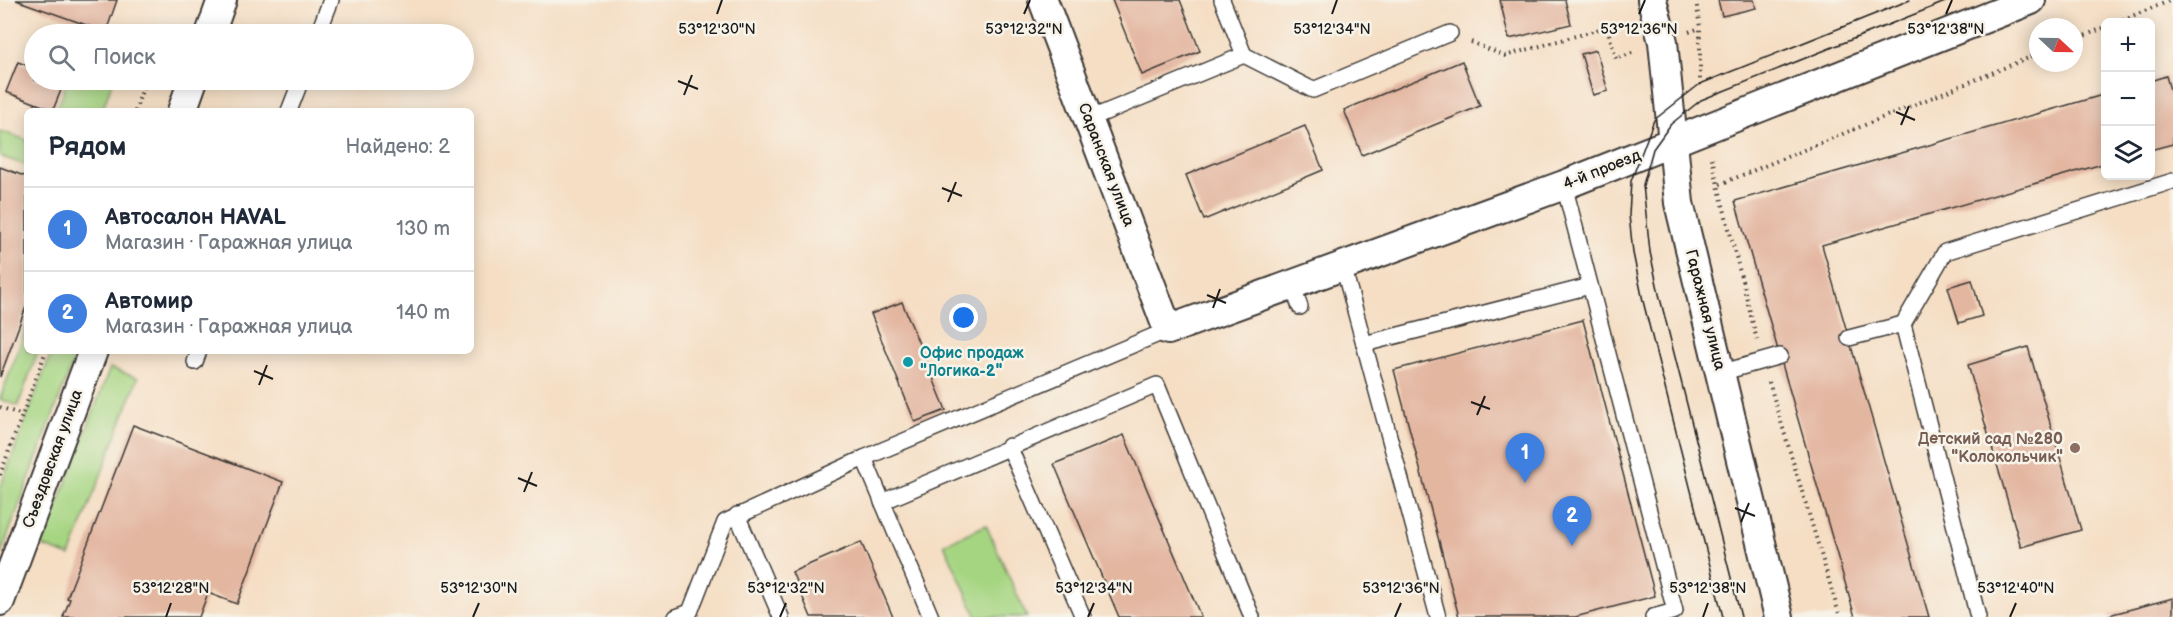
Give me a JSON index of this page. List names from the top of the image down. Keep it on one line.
{"streets":{"street":["Саранская улица","4-й проезд","Гаражная улица","Съездовская улица"]},"crossings":[["Саранская улица","4-й проезд"],["4-й проезд","Гаражная улица"]],"places":["Офис продаж \"Логика-2\"","Детский сад №280 \"Колокольчик\""],"north":"right","page":{"map_buttons":["+","−"],"search":"Поиск","heading":["Рядом","Найдено: 2"],"list":[{"mark":"1","name":"Автосалон HAVAL","note":"Магазин · Гаражная улица","value":"130 m"},{"mark":"2","name":"Автомир","note":"Магазин · Гаражная улица","value":"140 m"}],"pins":["1","2"]},"coordinates":["53°12'32\"N","53°12'38\"N","53°12'30\"N","53°12'34\"N","53°12'36\"N","53°12'28\"N","53°12'40\"N"]}
